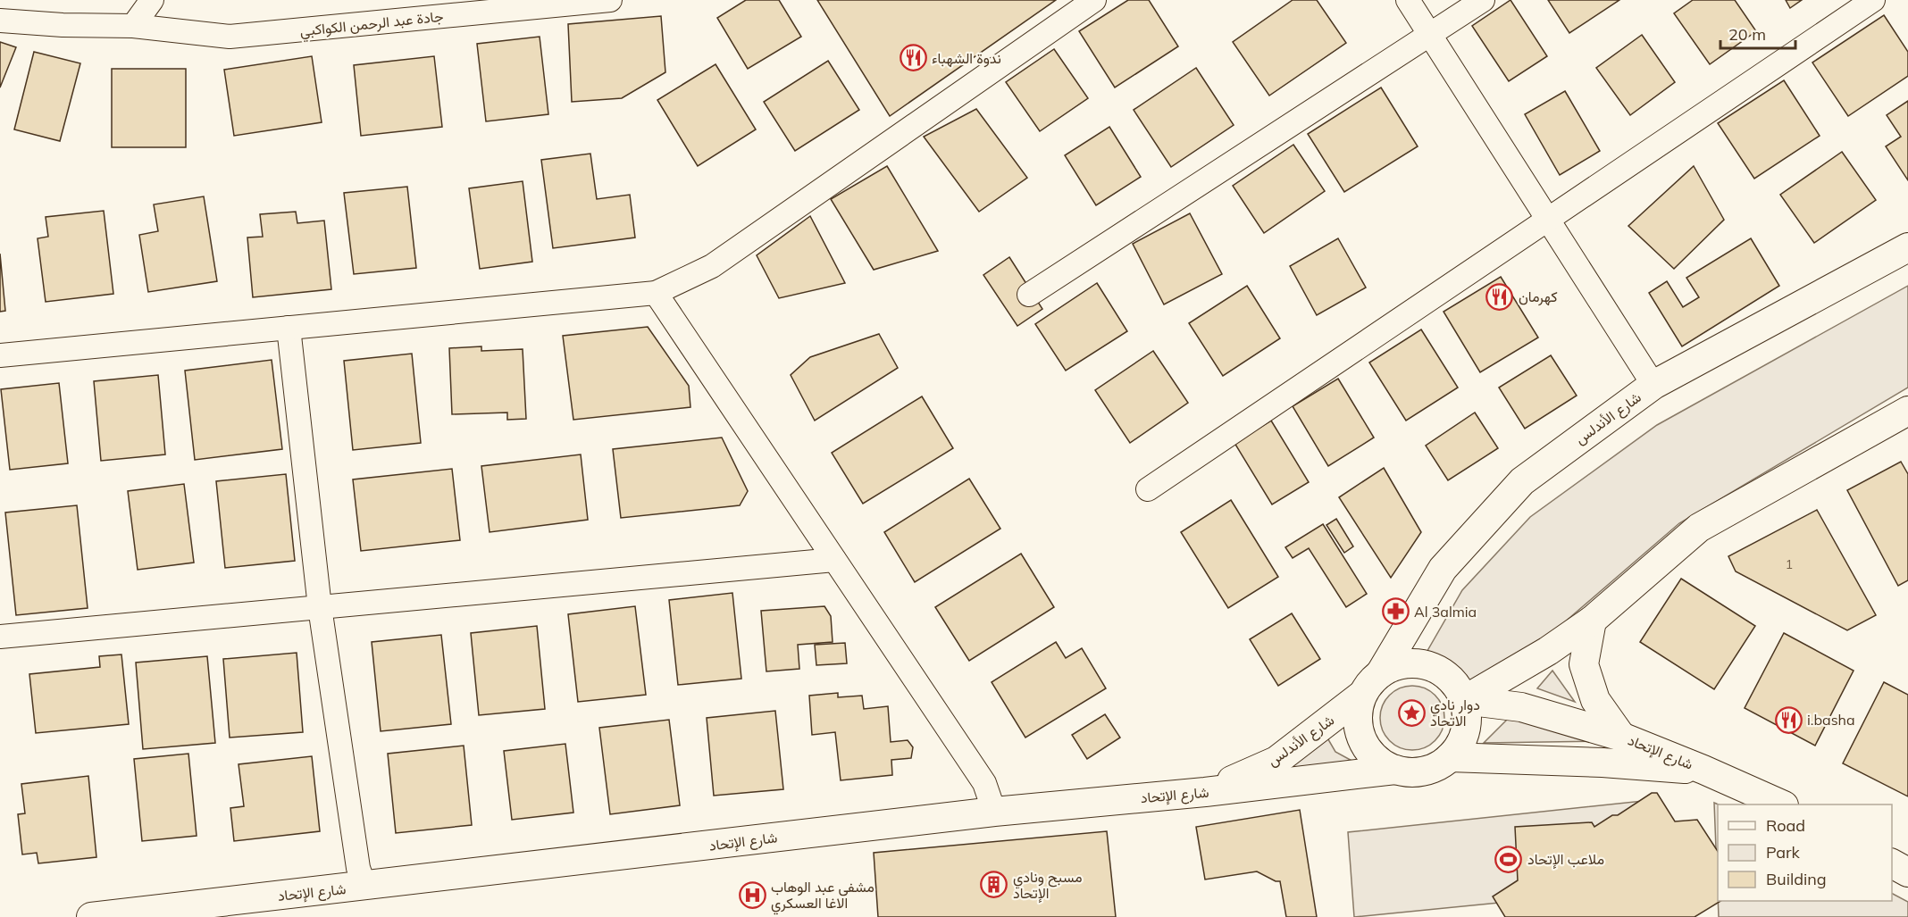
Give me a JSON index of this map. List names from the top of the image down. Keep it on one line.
{"streets":{"street":["جادة عبد الرحمن الكواكبي","شارع الأندلس","شارع الإتحاد"]},"crossings":[["شارع الأندلس","شارع الإتحاد"]],"places":{"restaurant":["ندوة الشهباء","كهرمان","i.basha"],"pharmacy":["Al 3almia"],"place":["دوار نادي الاتحاد"],"sports":["ملاعب الإتحاد"],"building":["مسبح ونادي الإتحاد"],"hospital":["مشفى عبد الوهاب الاغا العسكري"]},"house_numbers":["1"],"legend":["Road","Park","Building"],"scale_bar":"20 m"}
